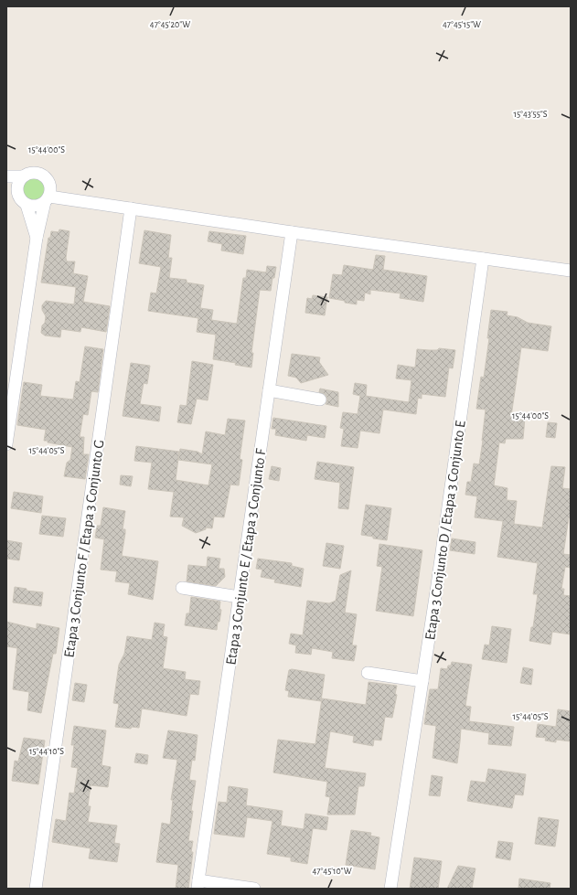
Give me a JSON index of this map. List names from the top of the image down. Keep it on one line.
{"streets":{"street":["Etapa 3 Conjunto D / Etapa 3 Conjunto E","Etapa 3 Conjunto F / Etapa 3 Conjunto G","Etapa 3 Conjunto E / Etapa 3 Conjunto F"]},"coordinates":["47°45'20\"W","47°45'15\"W","15°43'55\"S","15°44'00\"S","15°44'05\"S","15°44'10\"S","47°45'10\"W"]}
